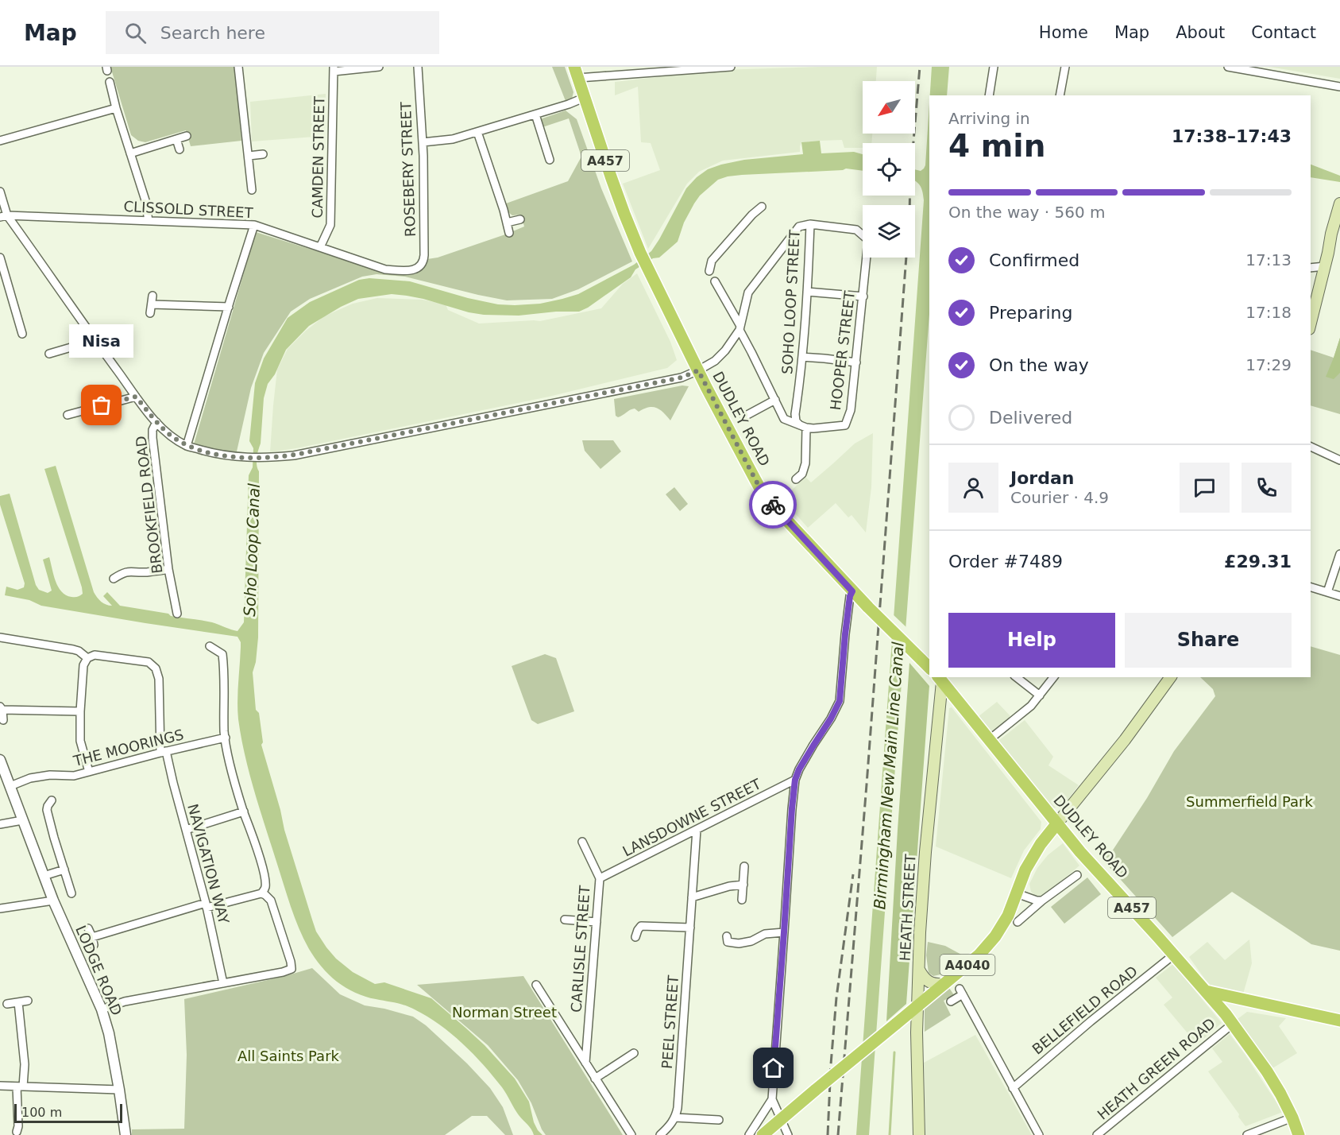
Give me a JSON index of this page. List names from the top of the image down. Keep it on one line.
{"streets":{"main road":["A457","DUDLEY ROAD","HEATH STREET","A4040"],"street":["CAMDEN STREET","ROSEBERY STREET","CLISSOLD STREET","SOHO LOOP STREET","HOOPER STREET","BROOKFIELD ROAD","THE MOORINGS","LANSDOWNE STREET","NAVIGATION WAY","CARLISLE STREET","LODGE ROAD","BELLEFIELD ROAD","PEEL STREET","HEATH GREEN ROAD"]},"crossings":[["CAMDEN STREET","CLISSOLD STREET"],["A457","DUDLEY ROAD"],["ROSEBERY STREET","CLISSOLD STREET"],["SOHO LOOP STREET","HOOPER STREET"],["DUDLEY ROAD","HEATH STREET"],["DUDLEY ROAD","A4040"],["DUDLEY ROAD","BELLEFIELD ROAD"],["DUDLEY ROAD","HEATH GREEN ROAD"],["THE MOORINGS","NAVIGATION WAY"],["THE MOORINGS","LODGE ROAD"],["LANSDOWNE STREET","CARLISLE STREET"],["LANSDOWNE STREET","PEEL STREET"],["HEATH STREET","A4040"]],"water":["Soho Loop Canal","Birmingham New Main Line Canal"],"parks":["Summerfield Park","Norman Street","All Saints Park"],"places":["Nisa"],"scale_bar":"100 m","north":"bottom left","page":{"header":"Map","search":"Search here","nav":["Home","Map","About","Contact"],"heading":["4 min","Arriving in","17:38–17:43"],"panel":["Jordan","Courier · 4.9","Order #7489","£29.31"],"bar":"On the way · 560 m","list":[["Confirmed","17:13"],["Preparing","17:18"],["On the way","17:29"],"Delivered"],"bubble":"Nisa","buttons":["Help","Share"],"scale":"100 m"}}
